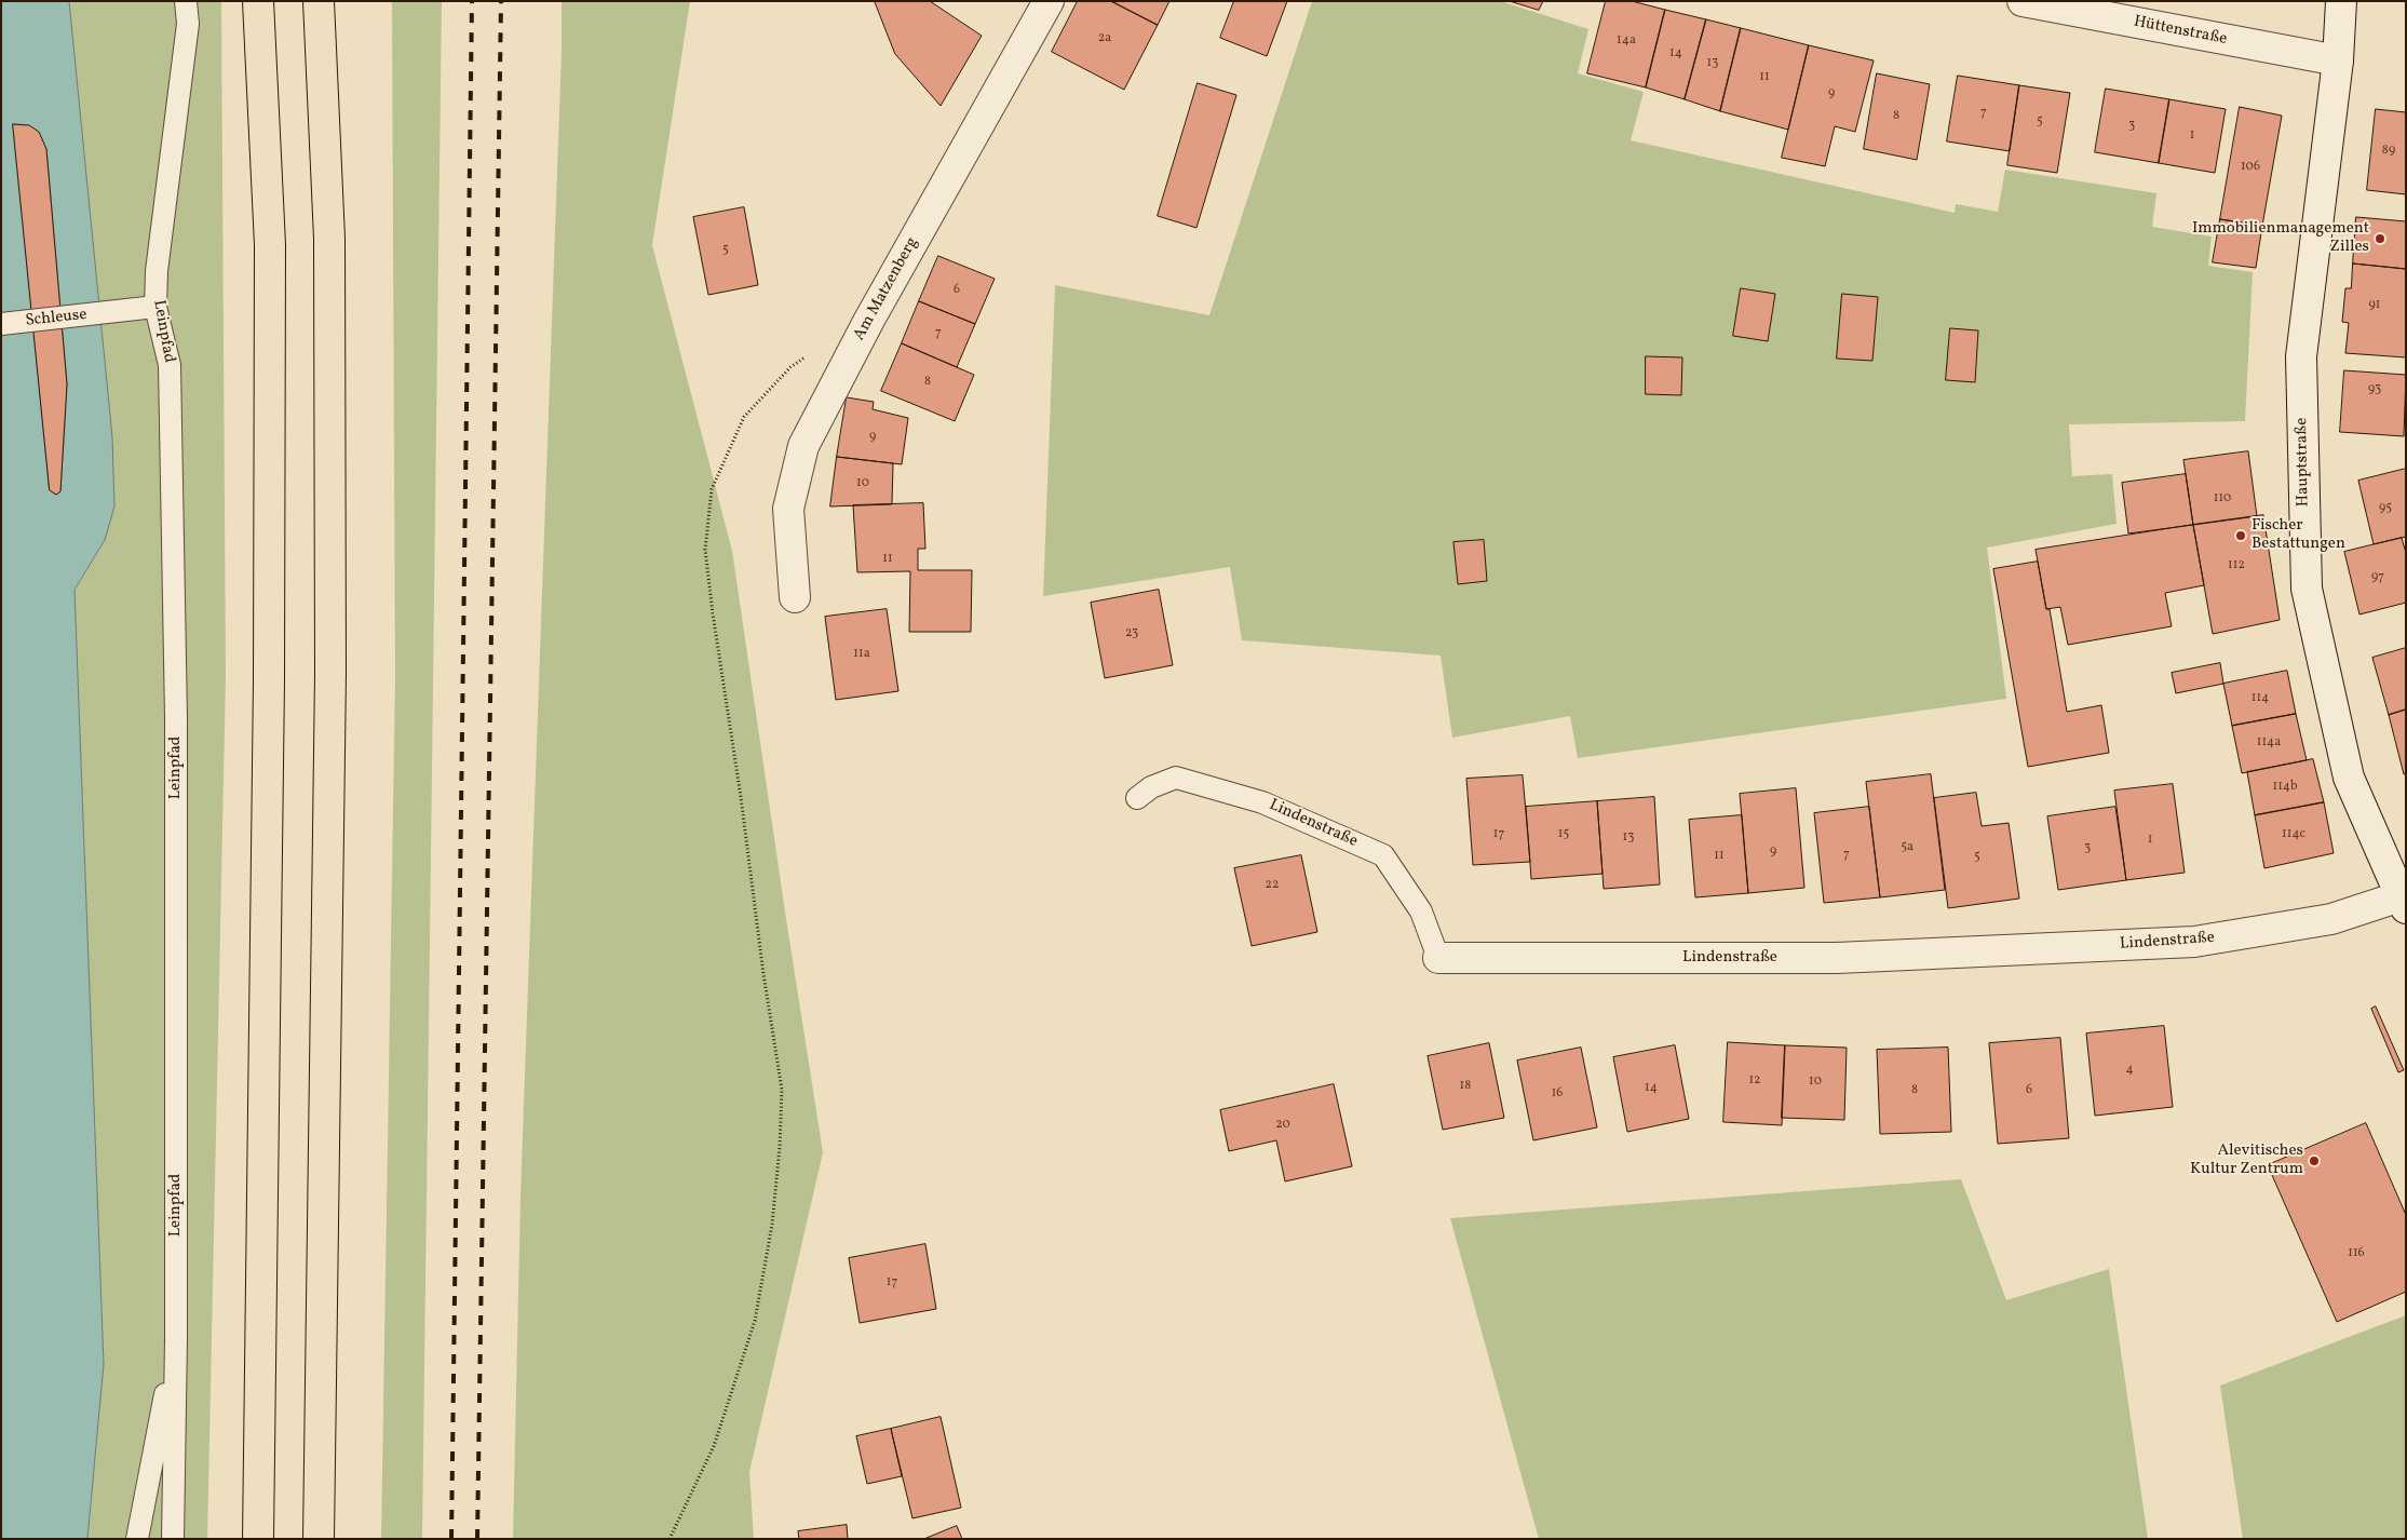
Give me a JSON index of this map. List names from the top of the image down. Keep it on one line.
{"streets":{"street":["Hüttenstraße","Am Matzenberg","Hauptstraße","Lindenstraße"],"lane":["Schleuse","Leinpfad"]},"crossings":[["Hüttenstraße","Hauptstraße"],["Schleuse","Leinpfad"],["Hauptstraße","Lindenstraße"]],"places":["Immobilienmanagement Zilles","Fischer Bestattungen","Alevitisches Kultur Zentrum"],"house_numbers":["2a","14a","14","13","11","9","7","8","5","3","1","89","106","5","6","91","7","8","93","9","10","110","95","11","112","97","23","11a","114","114a","114b","17","15","114c","13","1","5a","3","9","7","11","5","22","4","12","10","18","14","8","6","16","20","116","17"]}
